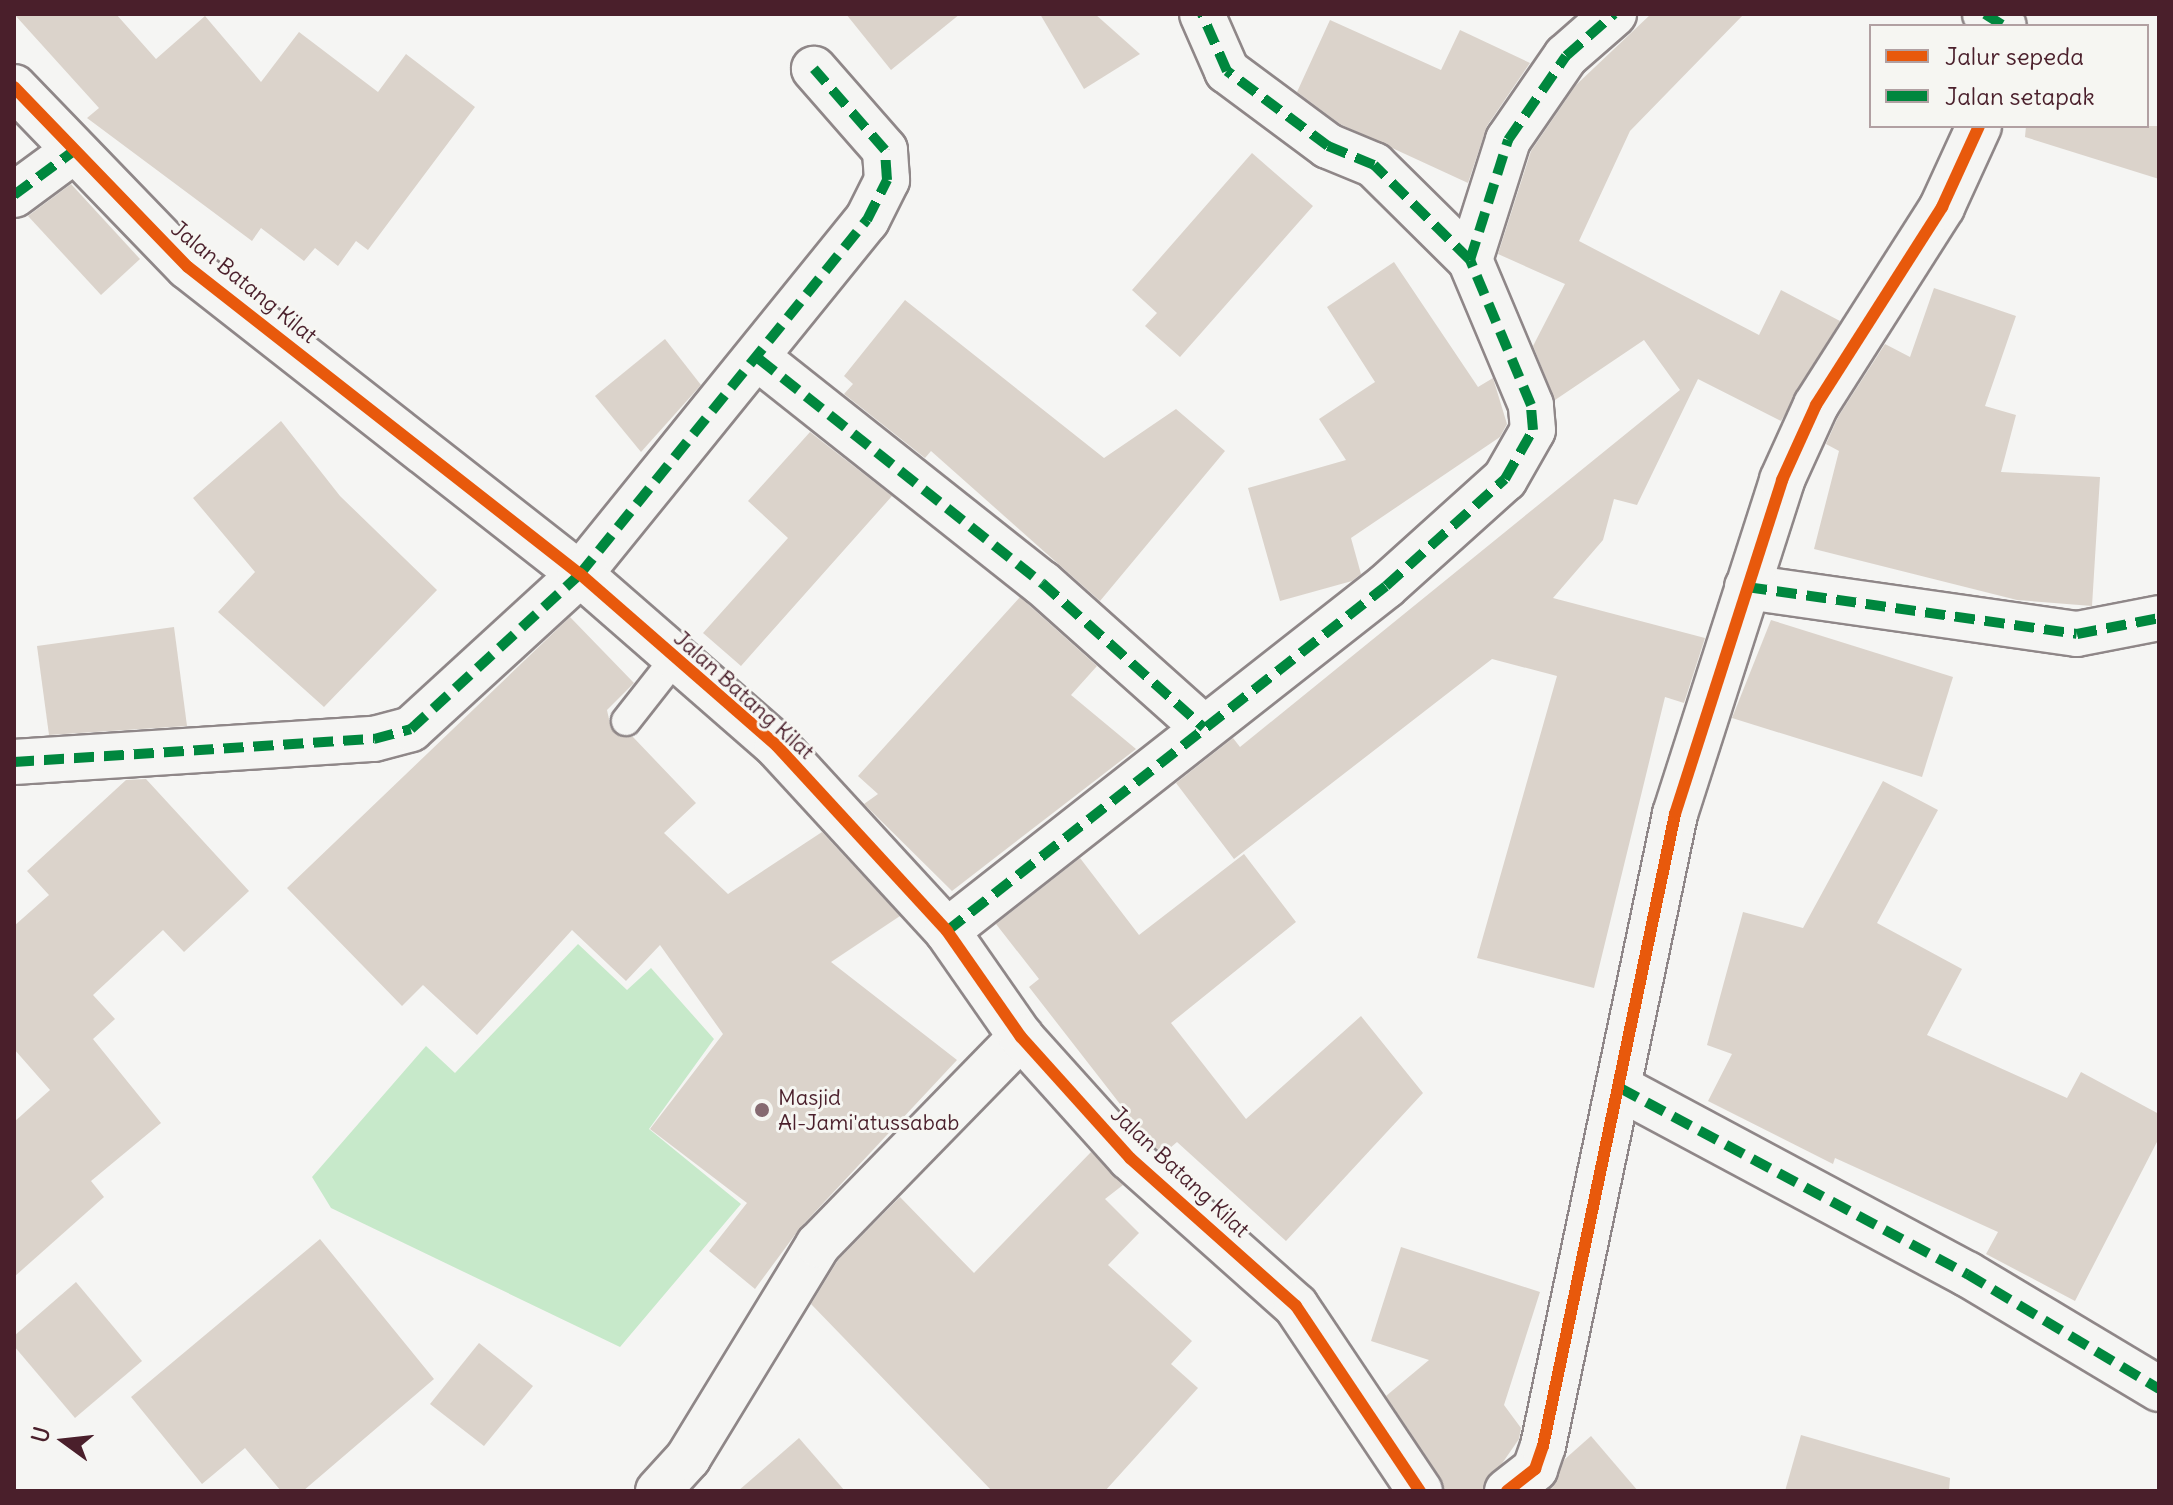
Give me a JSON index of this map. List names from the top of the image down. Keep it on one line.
{"streets":{"street":["Jalan Batang Kilat"]},"places":["Masjid Al-Jami'atussabab"],"legend":["Jalur sepeda","Jalan setapak"],"north":"left"}
